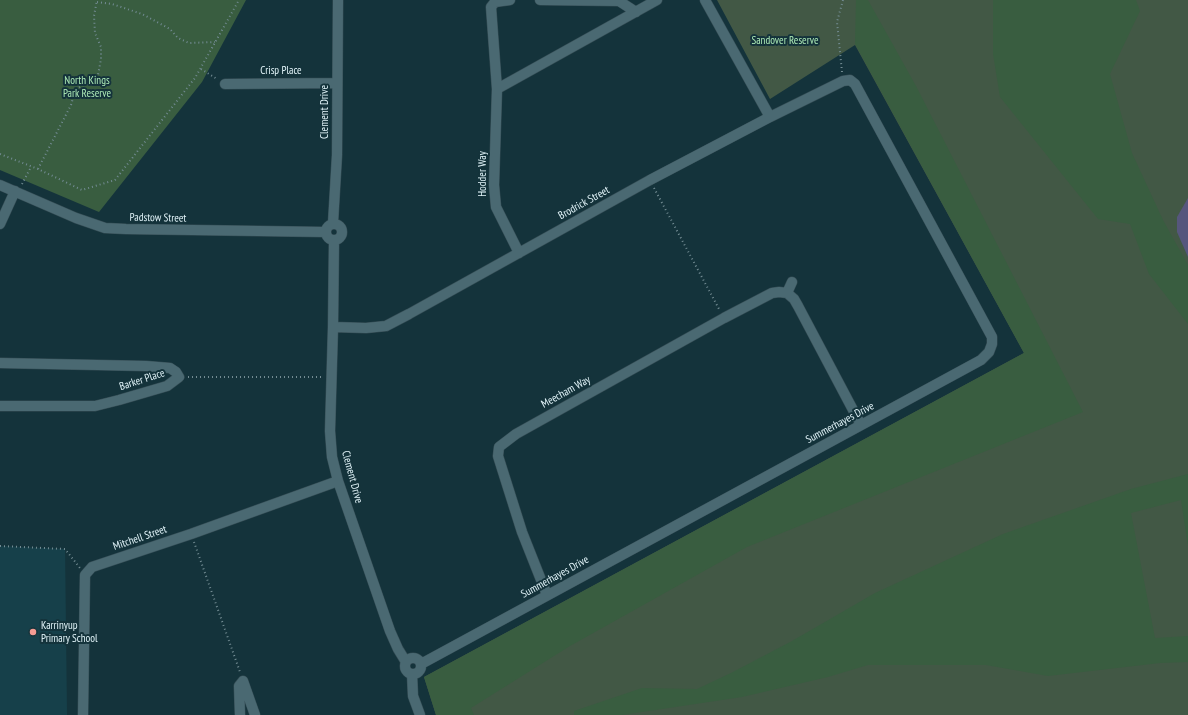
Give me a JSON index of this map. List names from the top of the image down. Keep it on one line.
{"streets":{"street":["Crisp Place","Clement Drive","Hodder Way","Brodrick Street","Padstow Street","Barker Place","Meecham Way","Summerhayes Drive","Mitchell Street"]},"crossings":[["Crisp Place","Clement Drive"],["Clement Drive","Brodrick Street"],["Clement Drive","Padstow Street"],["Clement Drive","Summerhayes Drive"],["Clement Drive","Mitchell Street"],["Hodder Way","Brodrick Street"],["Brodrick Street","Summerhayes Drive"],["Meecham Way","Summerhayes Drive"]],"parks":["Sandover Reserve","North Kings Park Reserve"],"places":["Karrinyup Primary School"]}
